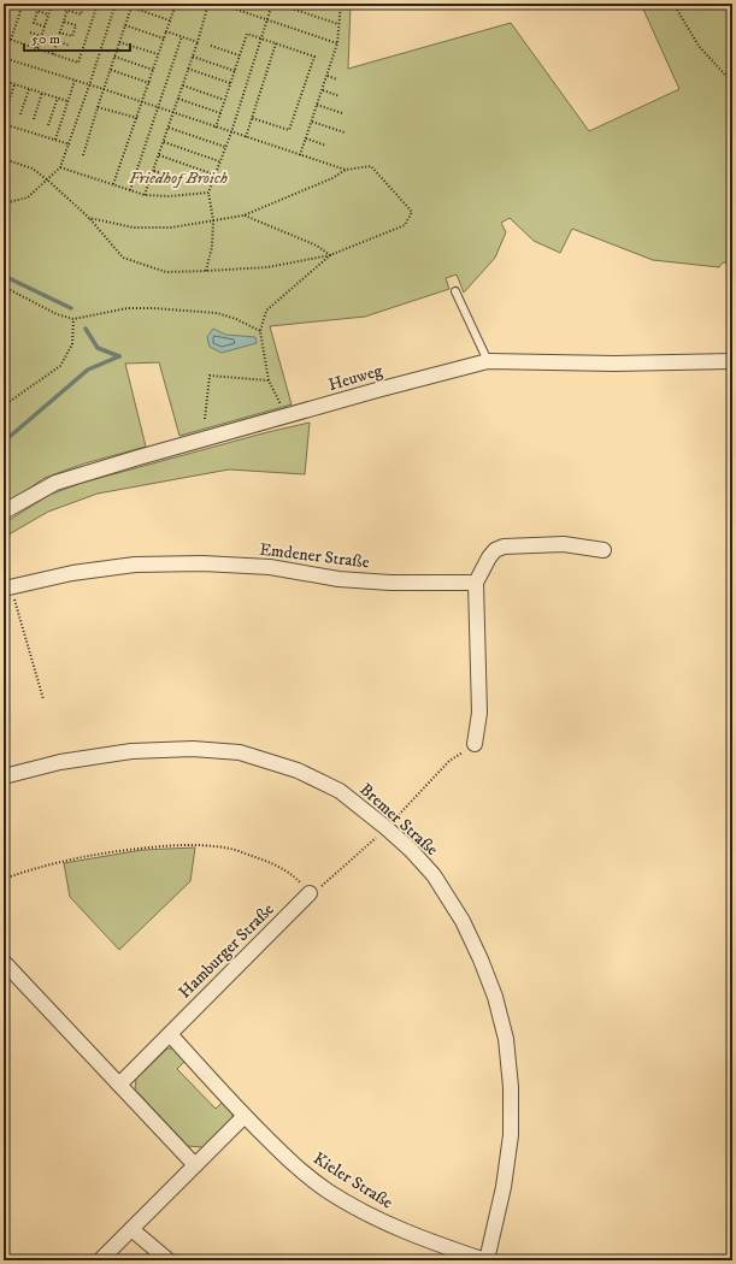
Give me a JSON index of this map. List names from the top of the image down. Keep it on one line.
{"streets":{"street":["Heuweg","Emdener Straße","Bremer Straße","Hamburger Straße","Kieler Straße"]},"crossings":[["Bremer Straße","Kieler Straße"],["Hamburger Straße","Kieler Straße"]],"parks":["Friedhof Broich"],"scale_bar":"50 m"}
